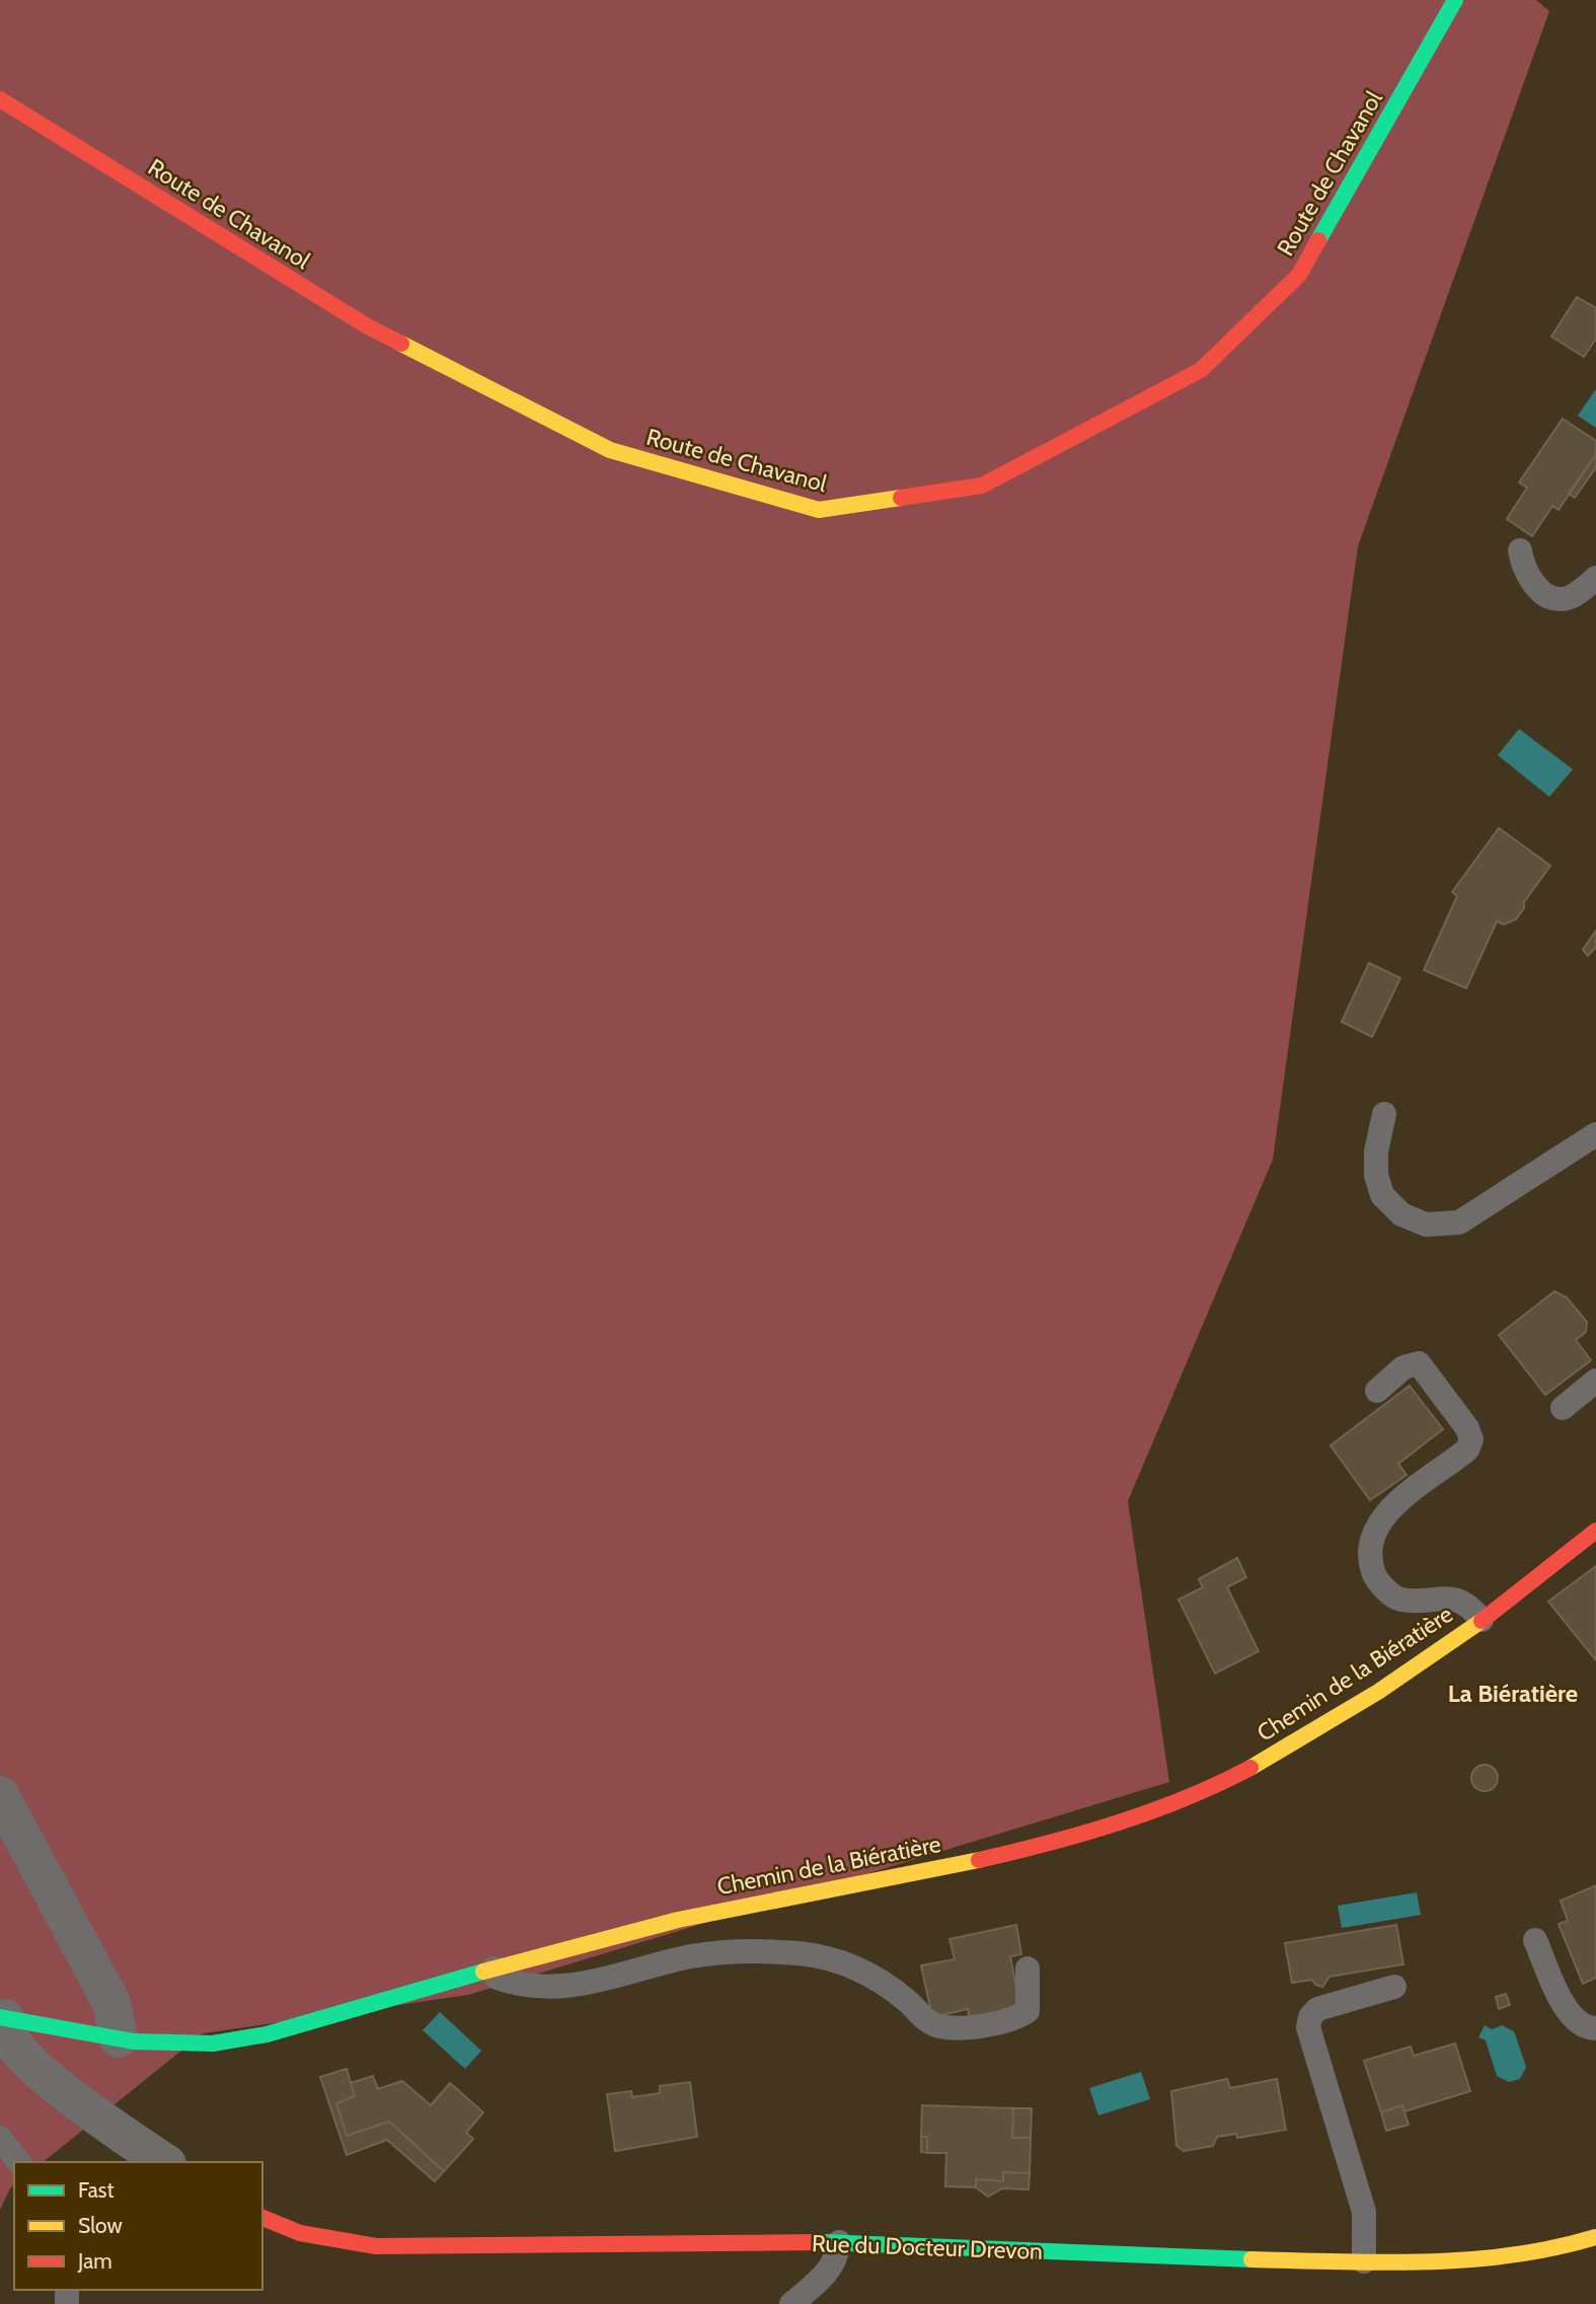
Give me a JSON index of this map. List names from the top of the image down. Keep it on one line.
{"streets":{"street":["Route de Chavanol","Chemin de la Biératière","Rue du Docteur Drevon"]},"districts":["La Biératière"],"legend":["Fast","Slow","Jam"]}
